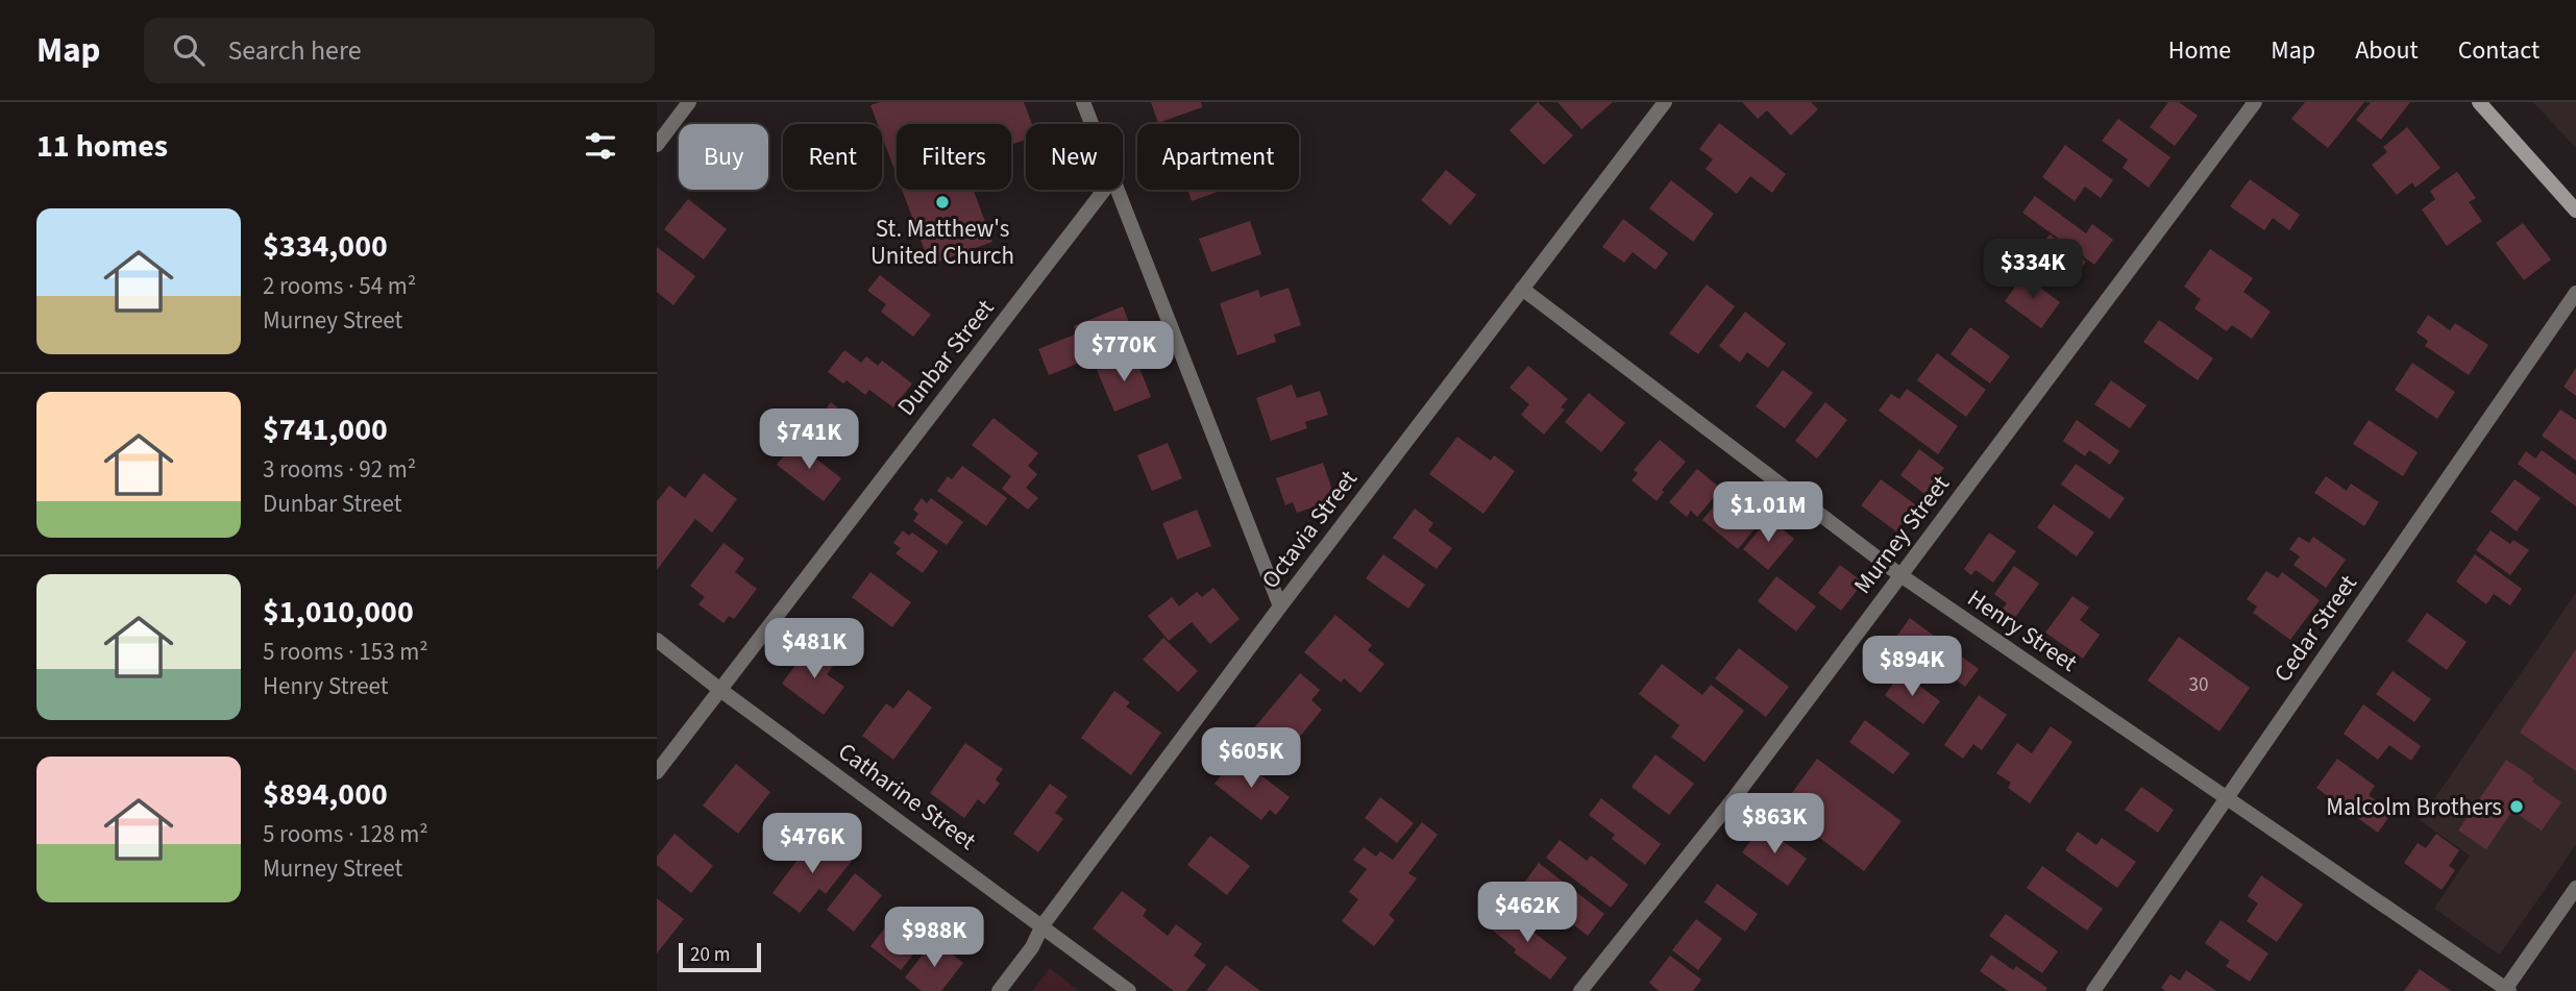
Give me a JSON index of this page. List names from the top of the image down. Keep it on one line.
{"streets":{"street":["Dunbar Street","Octavia Street","Murney Street","Cedar Street","Henry Street","Catharine Street"]},"crossings":[["Dunbar Street","Catharine Street"],["Octavia Street","Henry Street"],["Octavia Street","Catharine Street"],["Murney Street","Henry Street"],["Cedar Street","Henry Street"]],"places":["St. Matthew's United Church","Malcolm Brothers"],"house_numbers":["30"],"scale_bar":"20 m","page":{"header":"Map","search":"Search here","nav":["Home","Map","About","Contact"],"heading":"11 homes","chip":["Buy","Rent","Filters","New","Apartment"],"list":[{"name":"$334,000","note":"2 rooms · 54 m² · Murney Street"},{"name":"$741,000","note":"3 rooms · 92 m² · Dunbar Street"},{"name":"$1,010,000","note":"5 rooms · 153 m² · Henry Street"},{"name":"$894,000","note":"5 rooms · 128 m² · Murney Street"}],"price":["$334K","$770K","$741K","$1.01M","$481K","$894K","$605K","$863K","$476K","$462K","$988K"],"scale":"20 m"}}
